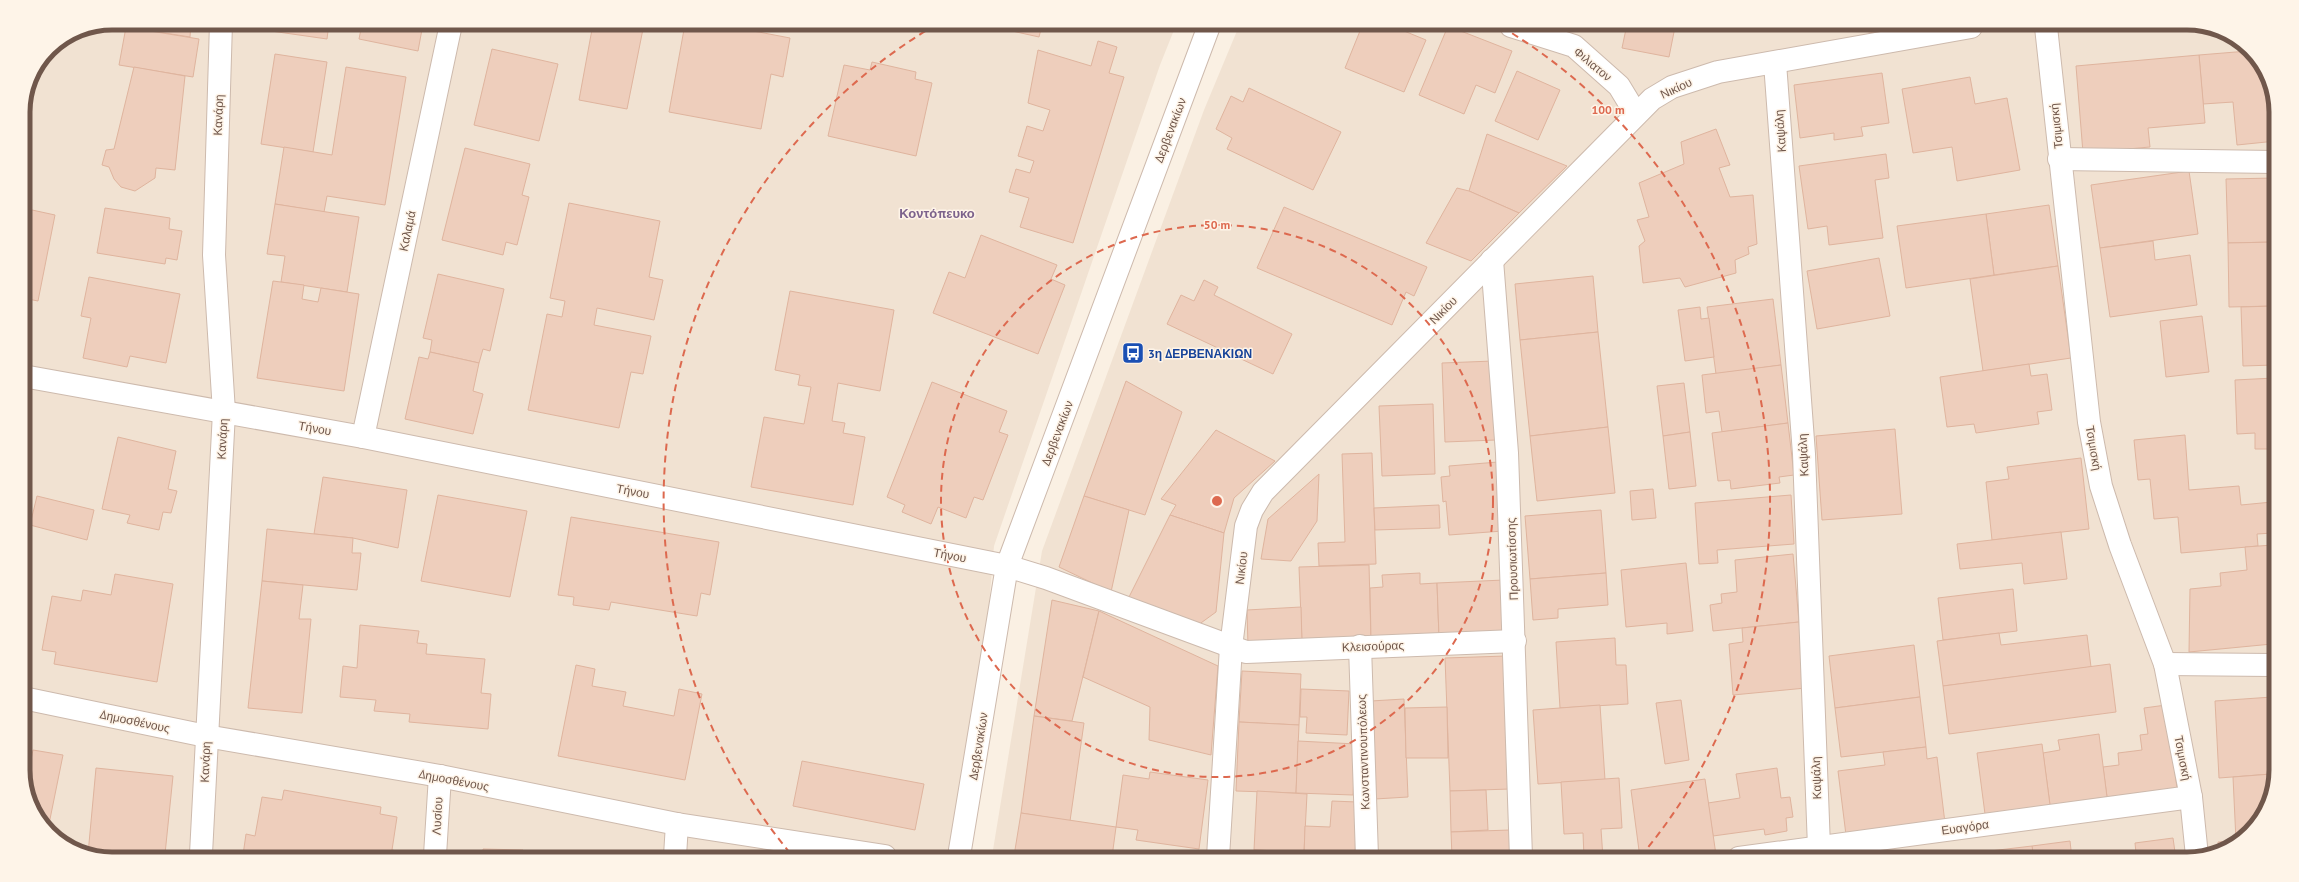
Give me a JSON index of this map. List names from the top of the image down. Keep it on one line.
{"streets":{"street":["Φιλιατον","Νικίου","Κανάρη","Τσιμισκή","Δερβενακίων","Καψάλη","Καλαμά","Τήνου","Προυσιωτίσσης","Κλεισούρας","Δημοσθένους","Κωνσταντινουπόλεως","Λυσίου","Ευαγόρα"]},"crossings":[["Φιλιατον","Νικίου"],["Νικίου","Καψάλη"],["Νικίου","Τήνου"],["Νικίου","Προυσιωτίσσης"],["Νικίου","Κλεισούρας"],["Κανάρη","Τήνου"],["Κανάρη","Δημοσθένους"],["Τσιμισκή","Ευαγόρα"],["Δερβενακίων","Τήνου"],["Καψάλη","Ευαγόρα"],["Καλαμά","Τήνου"],["Τήνου","Κλεισούρας"],["Προυσιωτίσσης","Κλεισούρας"],["Κλεισούρας","Κωνσταντινουπόλεως"],["Δημοσθένους","Λυσίου"]],"districts":["Κοντόπευκο"],"places":{"bus stop":["3η ΔΕΡΒΕΝΑΚΙΩΝ"]},"rings":["100 m","50 m"]}
